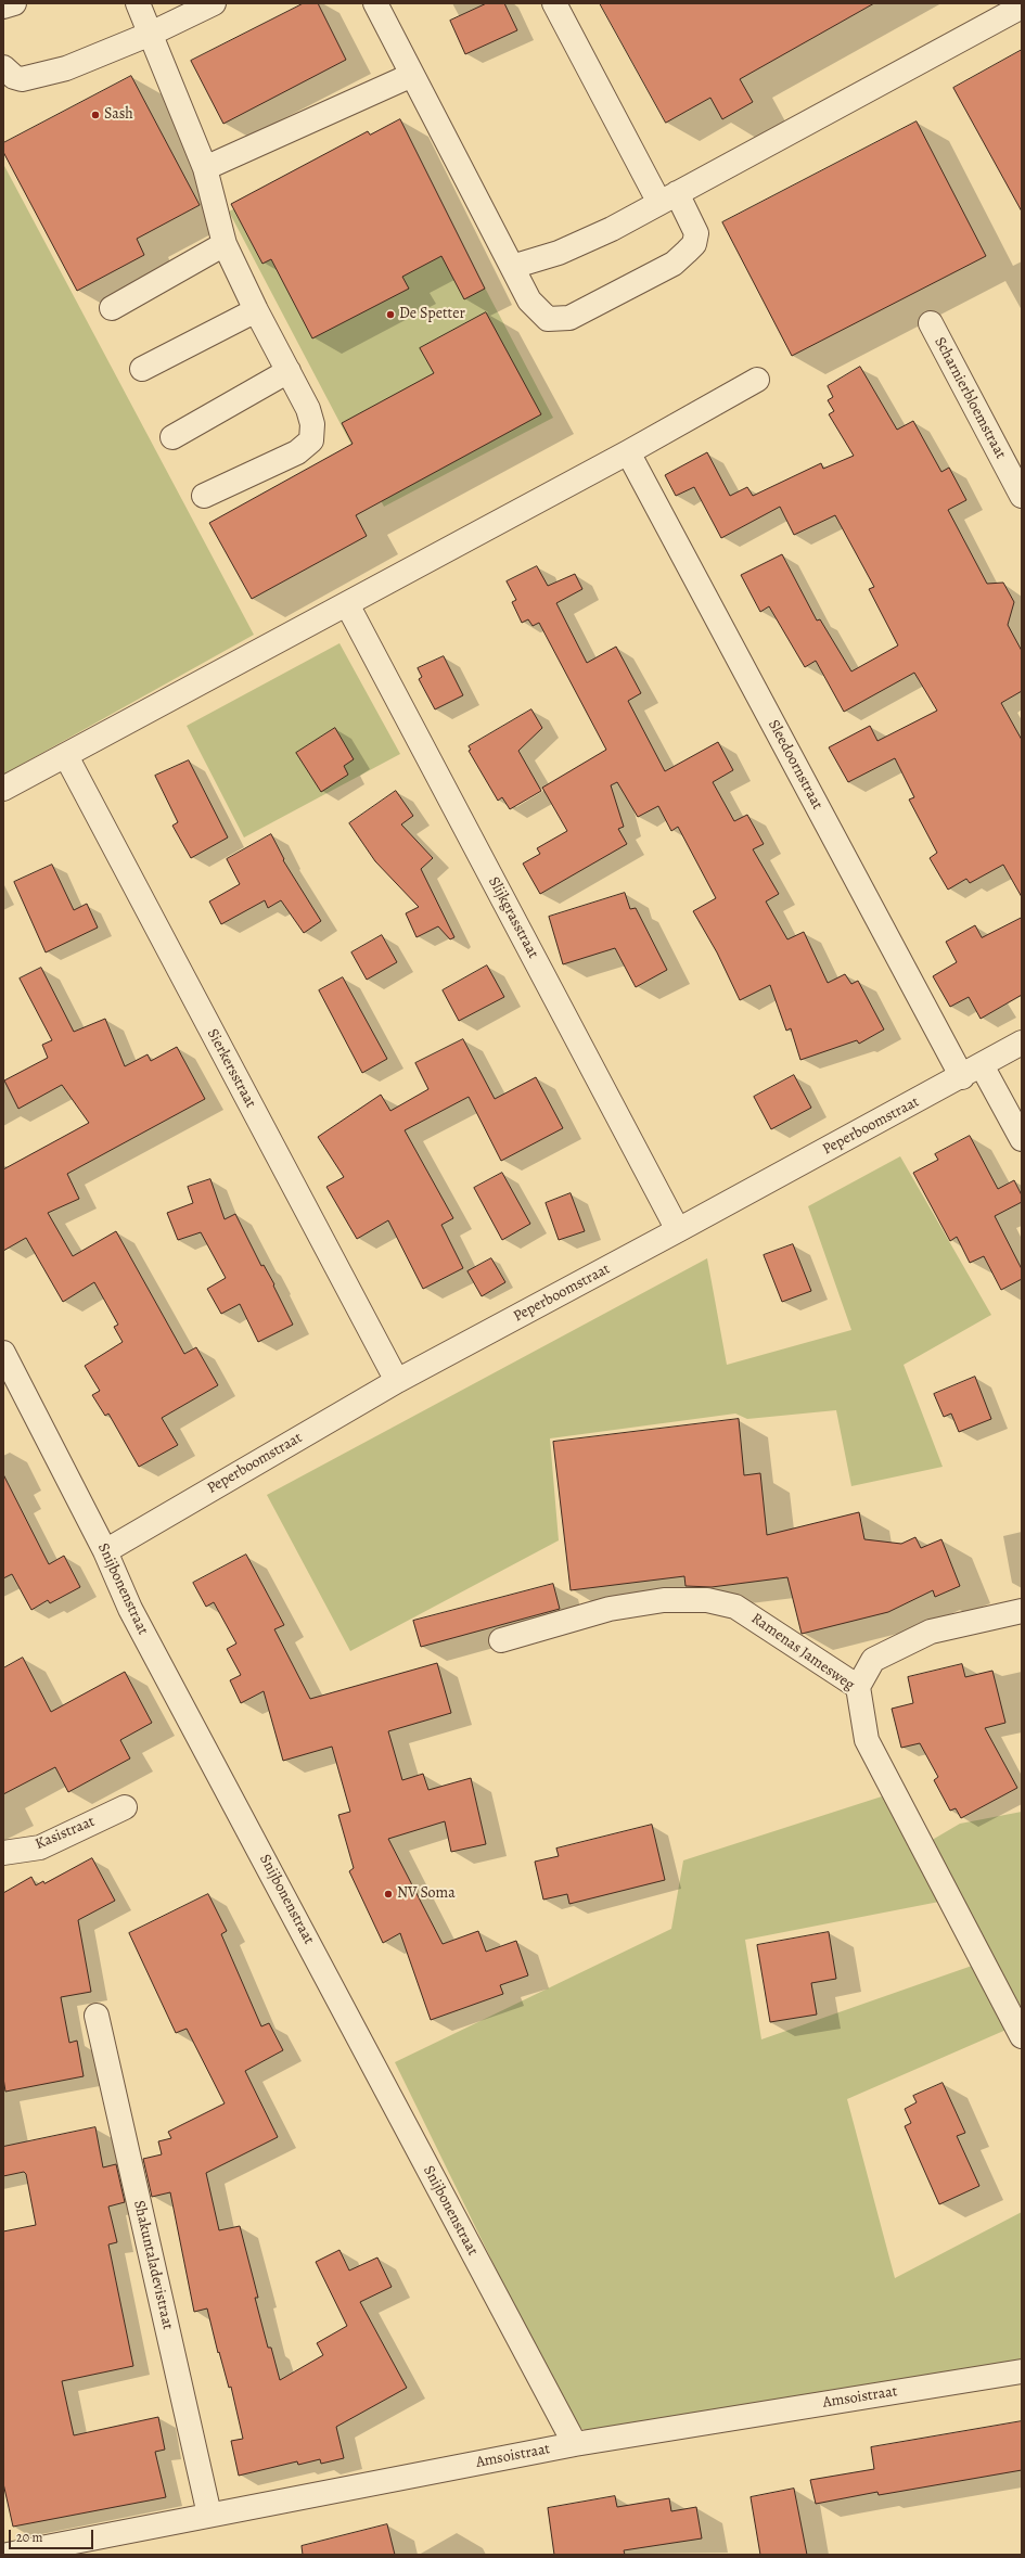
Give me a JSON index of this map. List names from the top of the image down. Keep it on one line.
{"streets":{"street":["Scharnierbloemstraat","Sleedoornstraat","Slijkgrasstraat","Sierkersstraat","Peperboomstraat","Snijbonenstraat","Ramenas Jamesweg","Kasistraat","Shakuntaladevistraat","Amsoistraat"]},"crossings":[["Sleedoornstraat","Peperboomstraat"],["Slijkgrasstraat","Peperboomstraat"],["Sierkersstraat","Peperboomstraat"],["Peperboomstraat","Snijbonenstraat"],["Snijbonenstraat","Amsoistraat"],["Shakuntaladevistraat","Amsoistraat"]],"places":["Sash","De Spetter","NV Soma"],"scale_bar":"20 m"}
